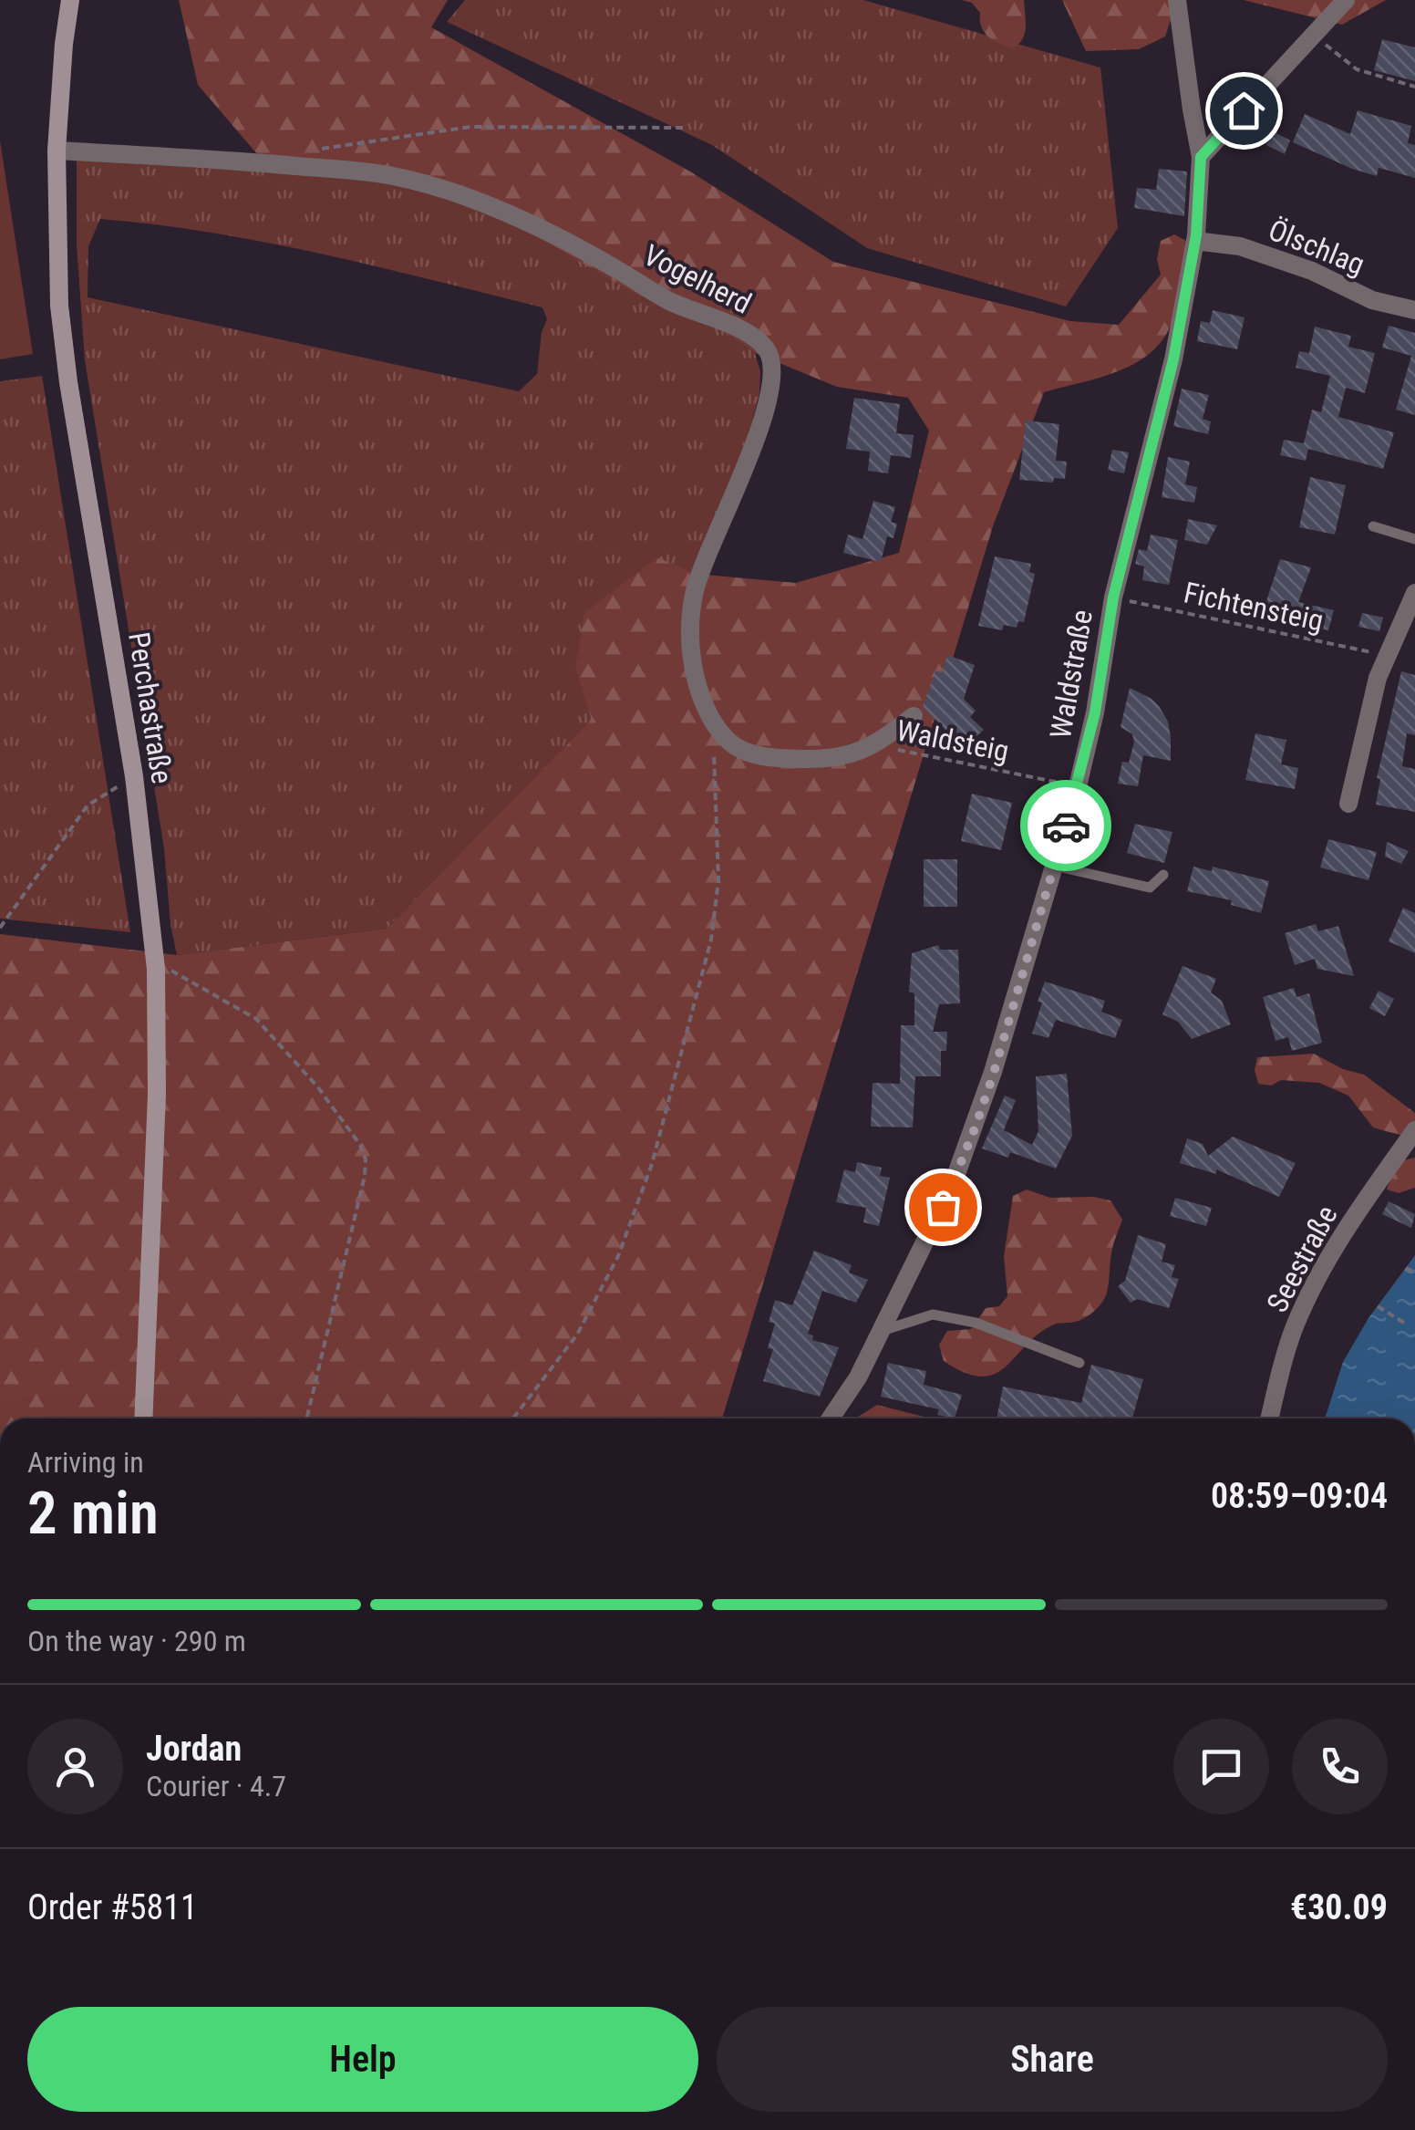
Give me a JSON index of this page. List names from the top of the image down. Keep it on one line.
{"streets":{"main road":["Perchastraße"],"street":["Ölschlag","Vogelherd","Waldstraße","Seestraße"],"path":["Fichtensteig","Waldsteig"]},"crossings":[["Ölschlag","Waldstraße"],["Vogelherd","Perchastraße"],["Fichtensteig","Waldstraße"],["Waldstraße","Waldsteig"]],"page":{"heading":["2 min","Arriving in","08:59–09:04"],"panel":["Jordan","Courier · 4.7","Order #5811","€30.09"],"bar":"On the way · 290 m","buttons":["Help","Share"]}}
